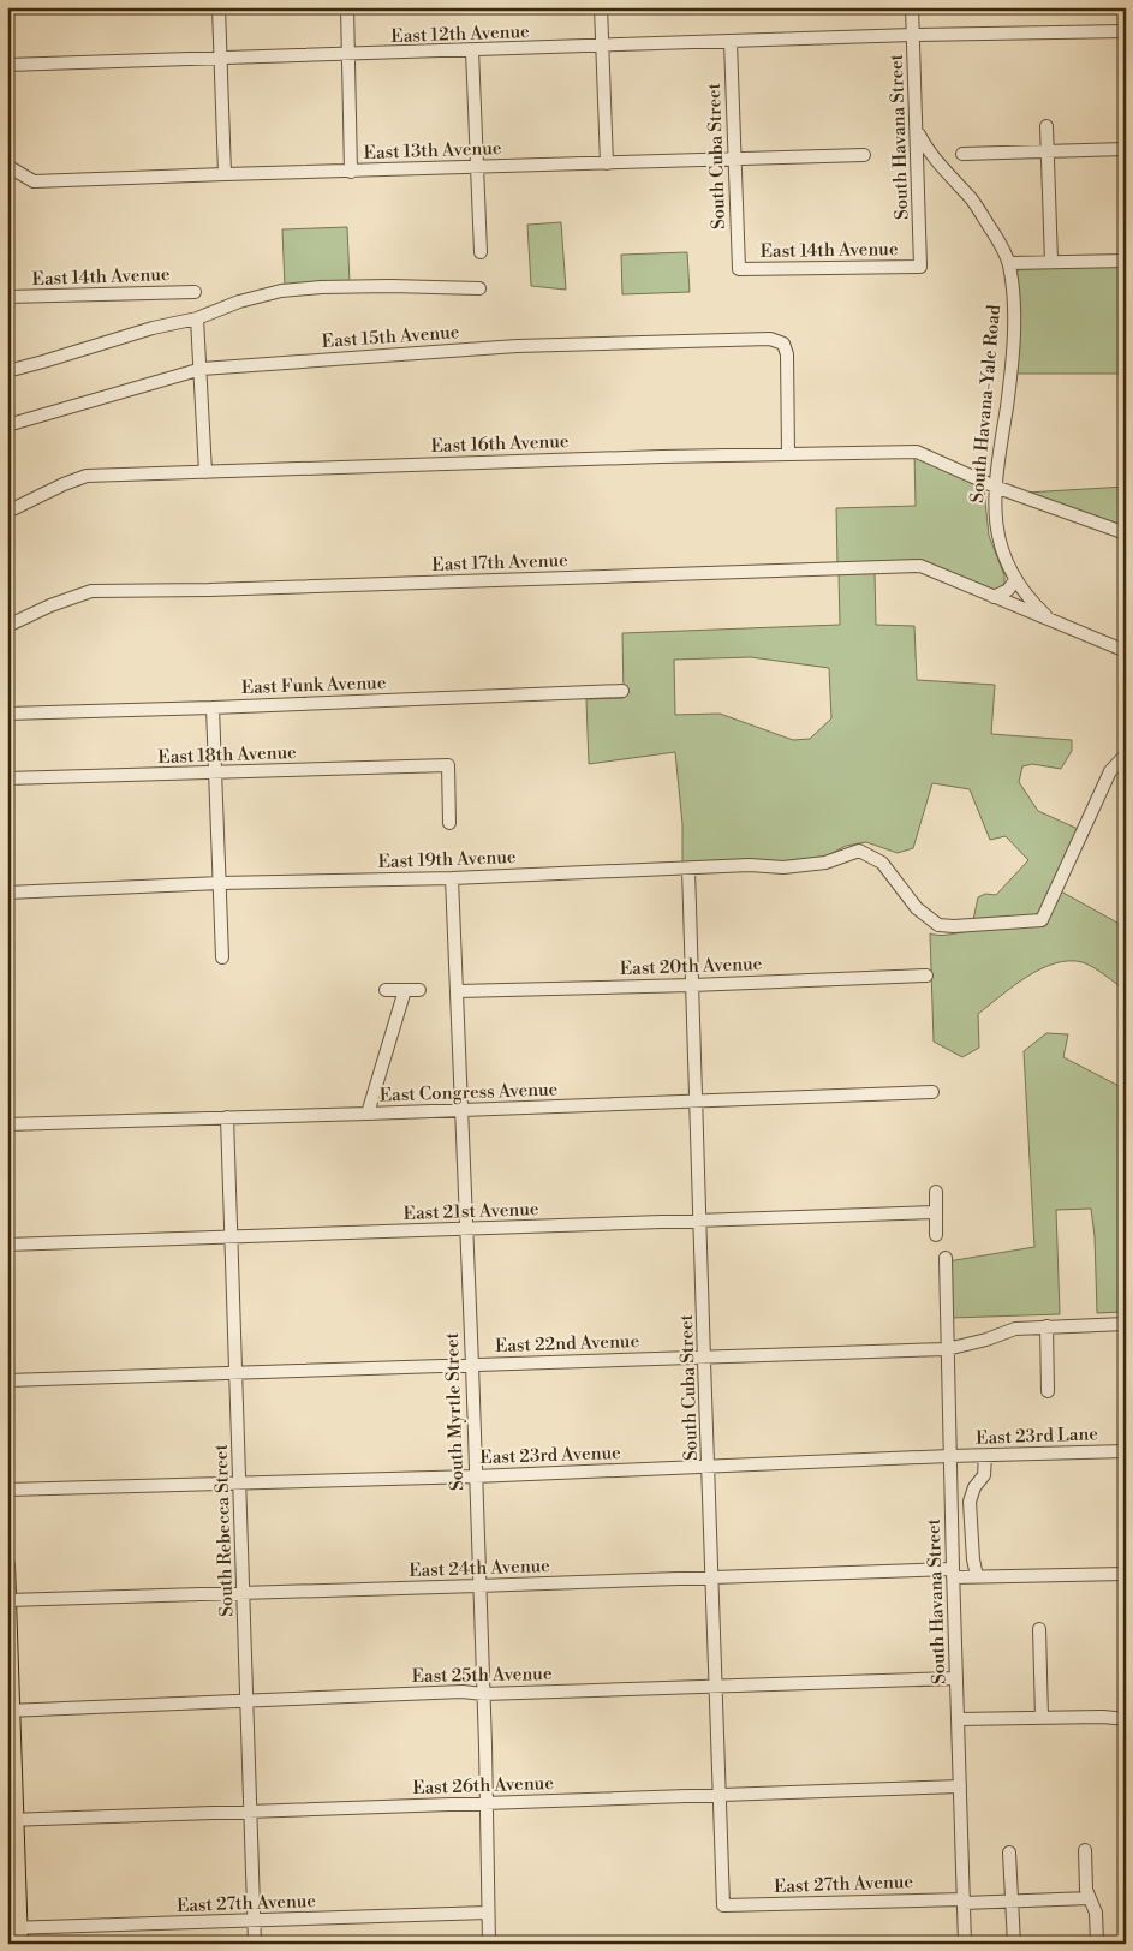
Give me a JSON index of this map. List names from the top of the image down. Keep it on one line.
{"streets":{"street":["East 12th Avenue","South Havana Street","East 13th Avenue","South Cuba Street","East 14th Avenue","East 15th Avenue","South Havana-Yale Road","East 16th Avenue","East 17th Avenue","East Funk Avenue","East 18th Avenue","East 19th Avenue","East 20th Avenue","East Congress Avenue","East 21st Avenue","East 22nd Avenue","South Myrtle Street","East 23rd Lane","East 23rd Avenue","South Rebecca Street","East 24th Avenue","East 25th Avenue","East 26th Avenue","East 27th Avenue"]},"crossings":[["East 12th Avenue","South Havana Street"],["East 12th Avenue","South Cuba Street"],["South Havana Street","East 14th Avenue"],["South Havana Street","South Havana-Yale Road"],["South Havana Street","East 22nd Avenue"],["South Havana Street","East 23rd Lane"],["South Havana Street","East 23rd Avenue"],["South Havana Street","East 24th Avenue"],["South Havana Street","East 25th Avenue"],["South Havana Street","East 26th Avenue"],["South Havana Street","East 27th Avenue"],["East 13th Avenue","South Cuba Street"],["South Cuba Street","East 14th Avenue"],["South Cuba Street","East 19th Avenue"],["South Cuba Street","East 20th Avenue"],["South Cuba Street","East Congress Avenue"],["South Cuba Street","East 21st Avenue"],["South Cuba Street","East 22nd Avenue"],["South Cuba Street","East 23rd Avenue"],["South Cuba Street","East 24th Avenue"],["South Cuba Street","East 25th Avenue"],["South Cuba Street","East 26th Avenue"],["South Cuba Street","East 27th Avenue"],["East 15th Avenue","East 16th Avenue"],["South Havana-Yale Road","East 16th Avenue"],["South Havana-Yale Road","East 17th Avenue"],["East 19th Avenue","South Myrtle Street"],["East 20th Avenue","South Myrtle Street"],["East Congress Avenue","South Myrtle Street"],["East Congress Avenue","South Rebecca Street"],["East 21st Avenue","South Myrtle Street"],["East 21st Avenue","South Rebecca Street"],["East 22nd Avenue","South Myrtle Street"],["East 22nd Avenue","South Rebecca Street"],["South Myrtle Street","East 23rd Avenue"],["South Myrtle Street","East 24th Avenue"],["South Myrtle Street","East 25th Avenue"],["South Myrtle Street","East 26th Avenue"],["South Myrtle Street","East 27th Avenue"],["East 23rd Lane","East 23rd Avenue"],["East 23rd Avenue","South Rebecca Street"],["South Rebecca Street","East 24th Avenue"],["South Rebecca Street","East 25th Avenue"],["South Rebecca Street","East 26th Avenue"],["South Rebecca Street","East 27th Avenue"]]}
